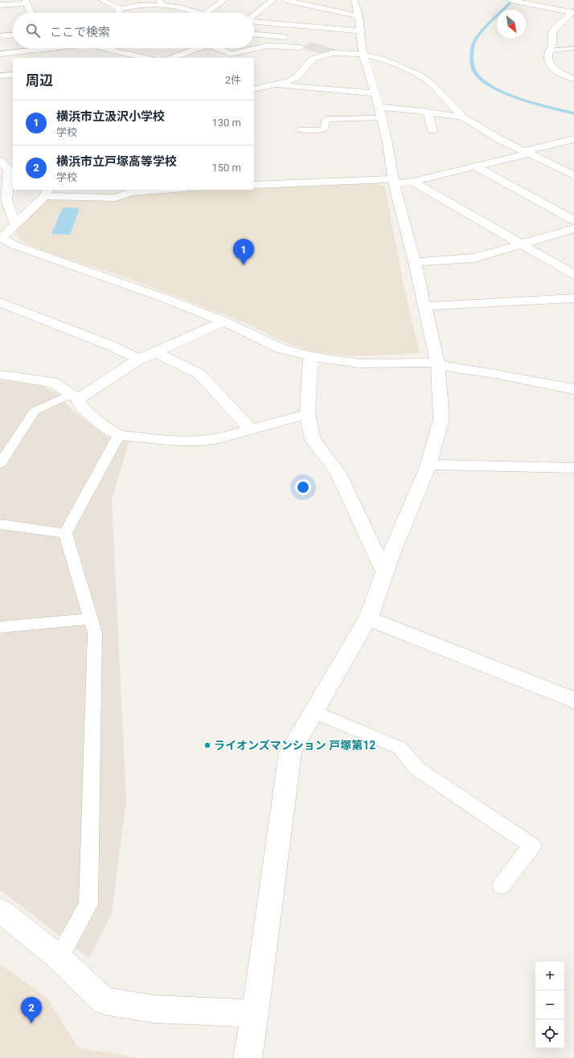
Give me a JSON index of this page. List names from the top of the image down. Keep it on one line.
{"places":["ライオンズマンション 戸塚第12"],"north":"bottom right","page":{"search":"ここで検索","heading":["周辺","2件"],"list":[{"mark":"1","name":"横浜市立汲沢小学校","note":"学校","value":"130 m"},{"mark":"2","name":"横浜市立戸塚高等学校","note":"学校","value":"150 m"}],"pins":["1","2"],"map_buttons":["+","−"]}}
